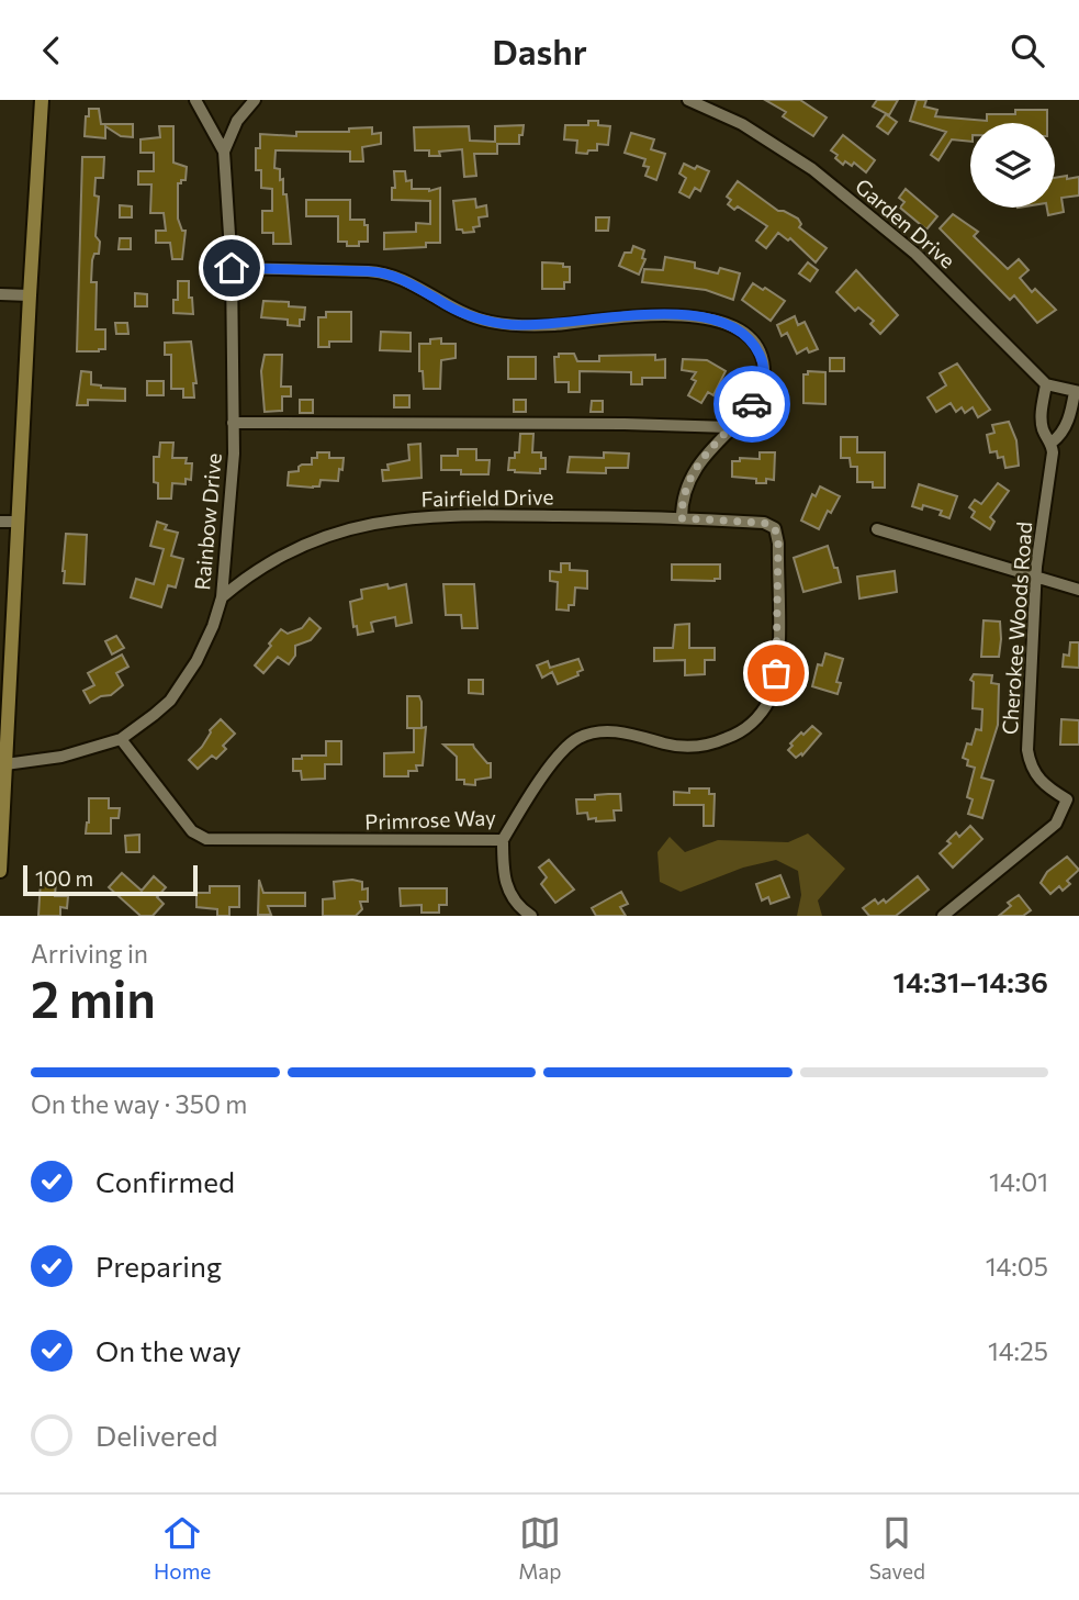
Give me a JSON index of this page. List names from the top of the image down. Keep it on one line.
{"streets":{"street":["Garden Drive","Fairfield Drive","Rainbow Drive","Cherokee Woods Road","Primrose Way"]},"crossings":[["Garden Drive","Cherokee Woods Road"],["Fairfield Drive","Rainbow Drive"],["Fairfield Drive","Primrose Way"],["Rainbow Drive","Primrose Way"]],"scale_bar":"100 m","page":{"header":"Dashr","scale":"100 m","heading":["2 min","Arriving in","14:31–14:36"],"bar":"On the way · 350 m","list":[["Confirmed","14:01"],["Preparing","14:05"],["On the way","14:25"],"Delivered"],"tabs":["Home","Map","Saved"]}}
